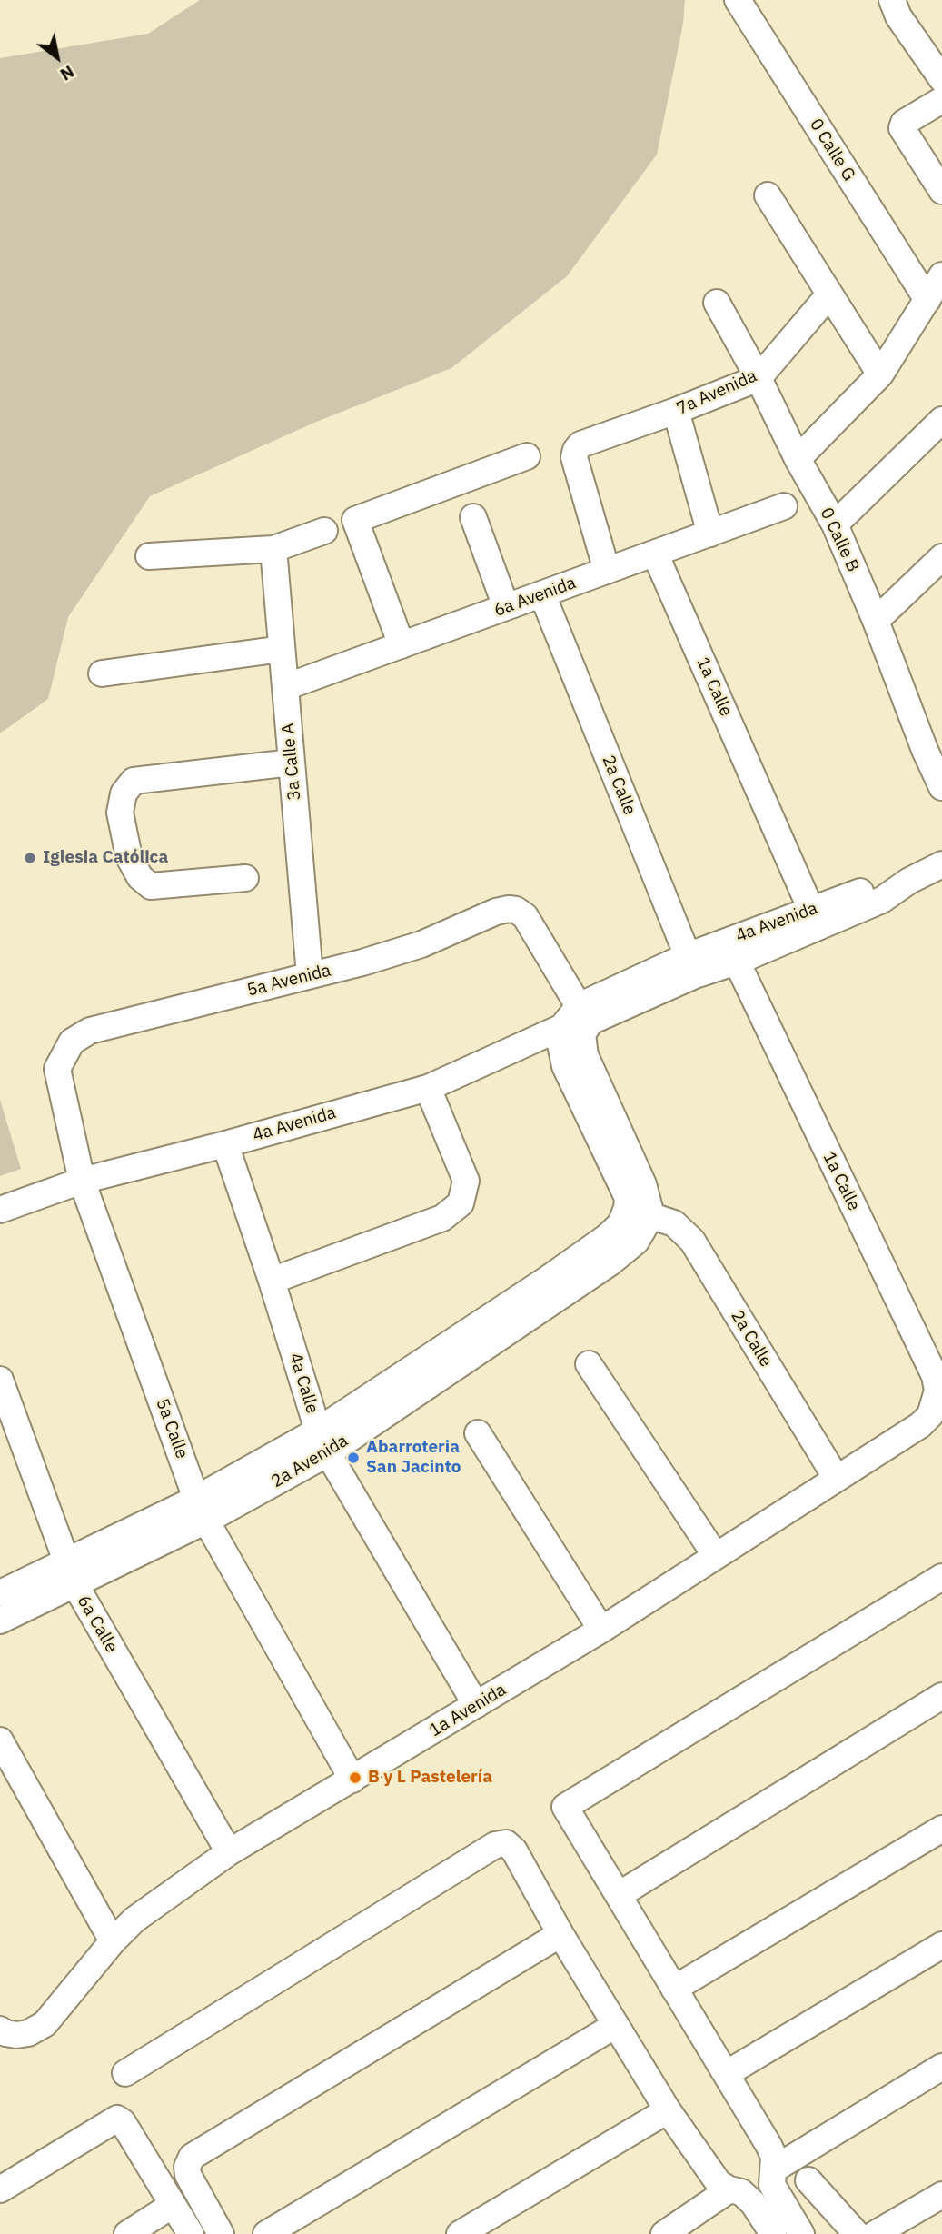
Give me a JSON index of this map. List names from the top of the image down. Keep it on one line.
{"streets":{"street":["0 Calle G","7a Avenida","0 Calle B","6a Avenida","1a Calle","3a Calle A","2a Calle","4a Avenida","5a Avenida","4a Calle","5a Calle","2a Avenida","6a Calle","1a Avenida"]},"crossings":[["7a Avenida","0 Calle B"],["7a Avenida","6a Avenida"],["6a Avenida","1a Calle"],["6a Avenida","3a Calle A"],["6a Avenida","2a Calle"],["1a Calle","4a Avenida"],["1a Calle","1a Avenida"],["3a Calle A","5a Avenida"],["2a Calle","4a Avenida"],["2a Calle","2a Avenida"],["2a Calle","1a Avenida"],["4a Avenida","5a Avenida"],["4a Avenida","4a Calle"],["4a Avenida","5a Calle"],["5a Avenida","5a Calle"],["4a Calle","2a Avenida"],["4a Calle","1a Avenida"],["5a Calle","2a Avenida"],["5a Calle","1a Avenida"],["2a Avenida","6a Calle"],["6a Calle","1a Avenida"]],"places":["Iglesia Católica","Abarroteria San Jacinto","B y L Pastelería"],"north":"bottom right"}
